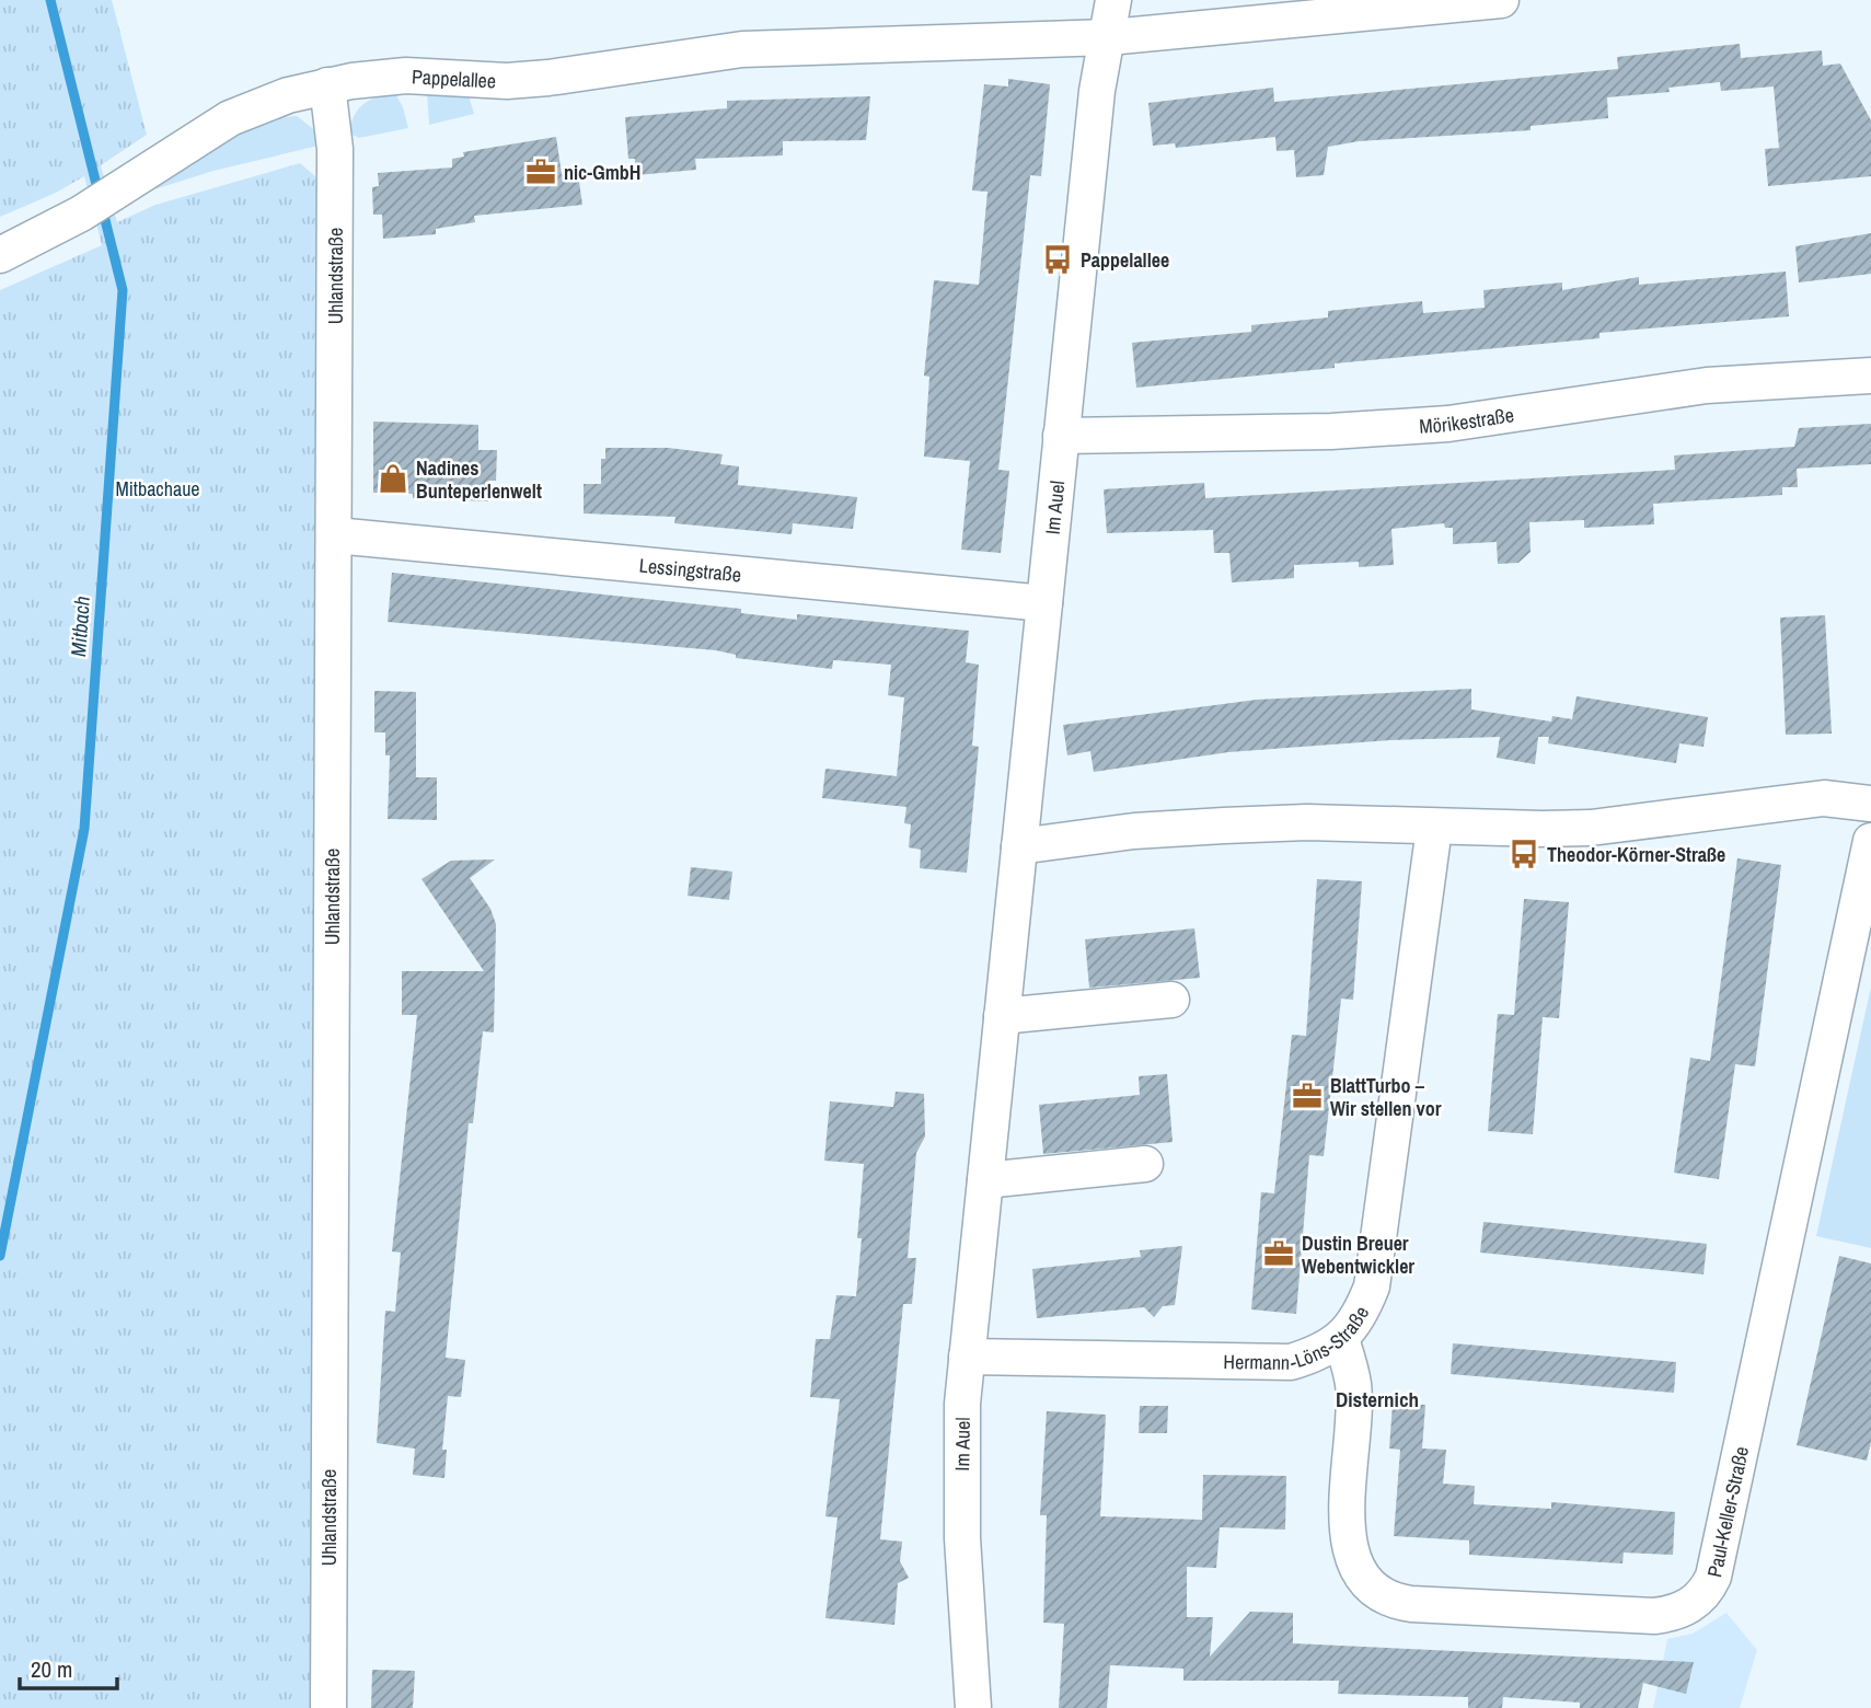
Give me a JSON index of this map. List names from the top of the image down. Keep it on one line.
{"streets":{"street":["Pappelallee","Uhlandstraße","Mörikestraße","Im Auel","Lessingstraße","Hermann-Löns-Straße","Paul-Keller-Straße"]},"crossings":[["Pappelallee","Uhlandstraße"],["Pappelallee","Im Auel"],["Uhlandstraße","Lessingstraße"],["Mörikestraße","Im Auel"],["Im Auel","Lessingstraße"],["Im Auel","Hermann-Löns-Straße"],["Hermann-Löns-Straße","Paul-Keller-Straße"]],"districts":["Disternich"],"water":["Mitbach"],"parks":["Mitbachaue"],"places":{"office":["nic-GmbH","BlattTurbo – Wir stellen vor","Dustin Breuer Webentwickler"],"bus stop":["Pappelallee","Theodor-Körner-Straße"],"shop":["Nadines Bunteperlenwelt"]},"scale_bar":"20 m"}
